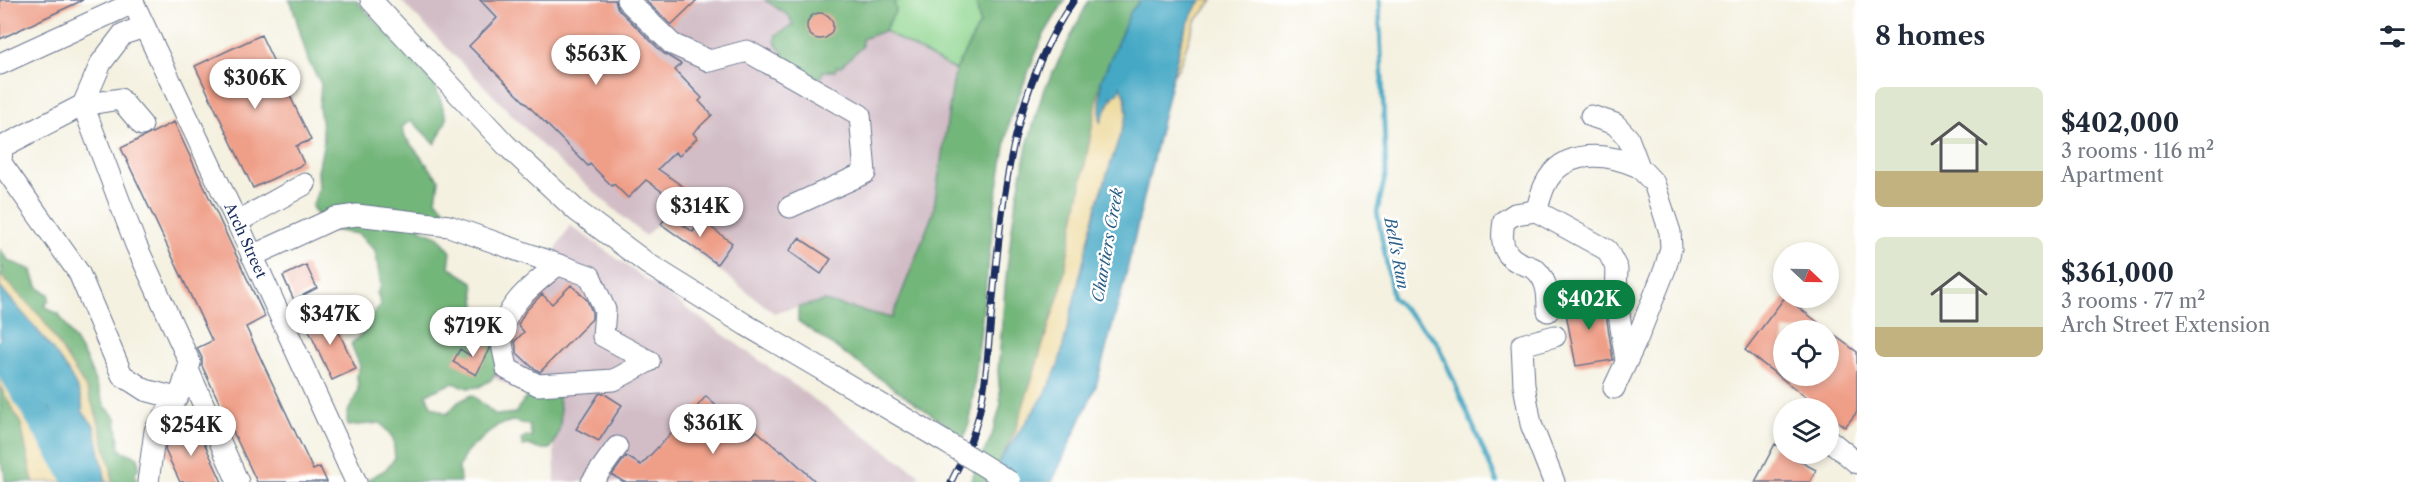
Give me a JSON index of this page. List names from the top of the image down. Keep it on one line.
{"streets":{"street":["Arch Street"]},"water":["Chartiers Creek","Bell's Run"],"north":"right","page":{"heading":"8 homes","price":["$563K","$306K","$314K","$402K","$347K","$719K","$361K","$254K"],"list":[{"name":"$402,000","note":"3 rooms · 116 m² · Apartment"},{"name":"$361,000","note":"3 rooms · 77 m² · Arch Street Extension"}]}}
